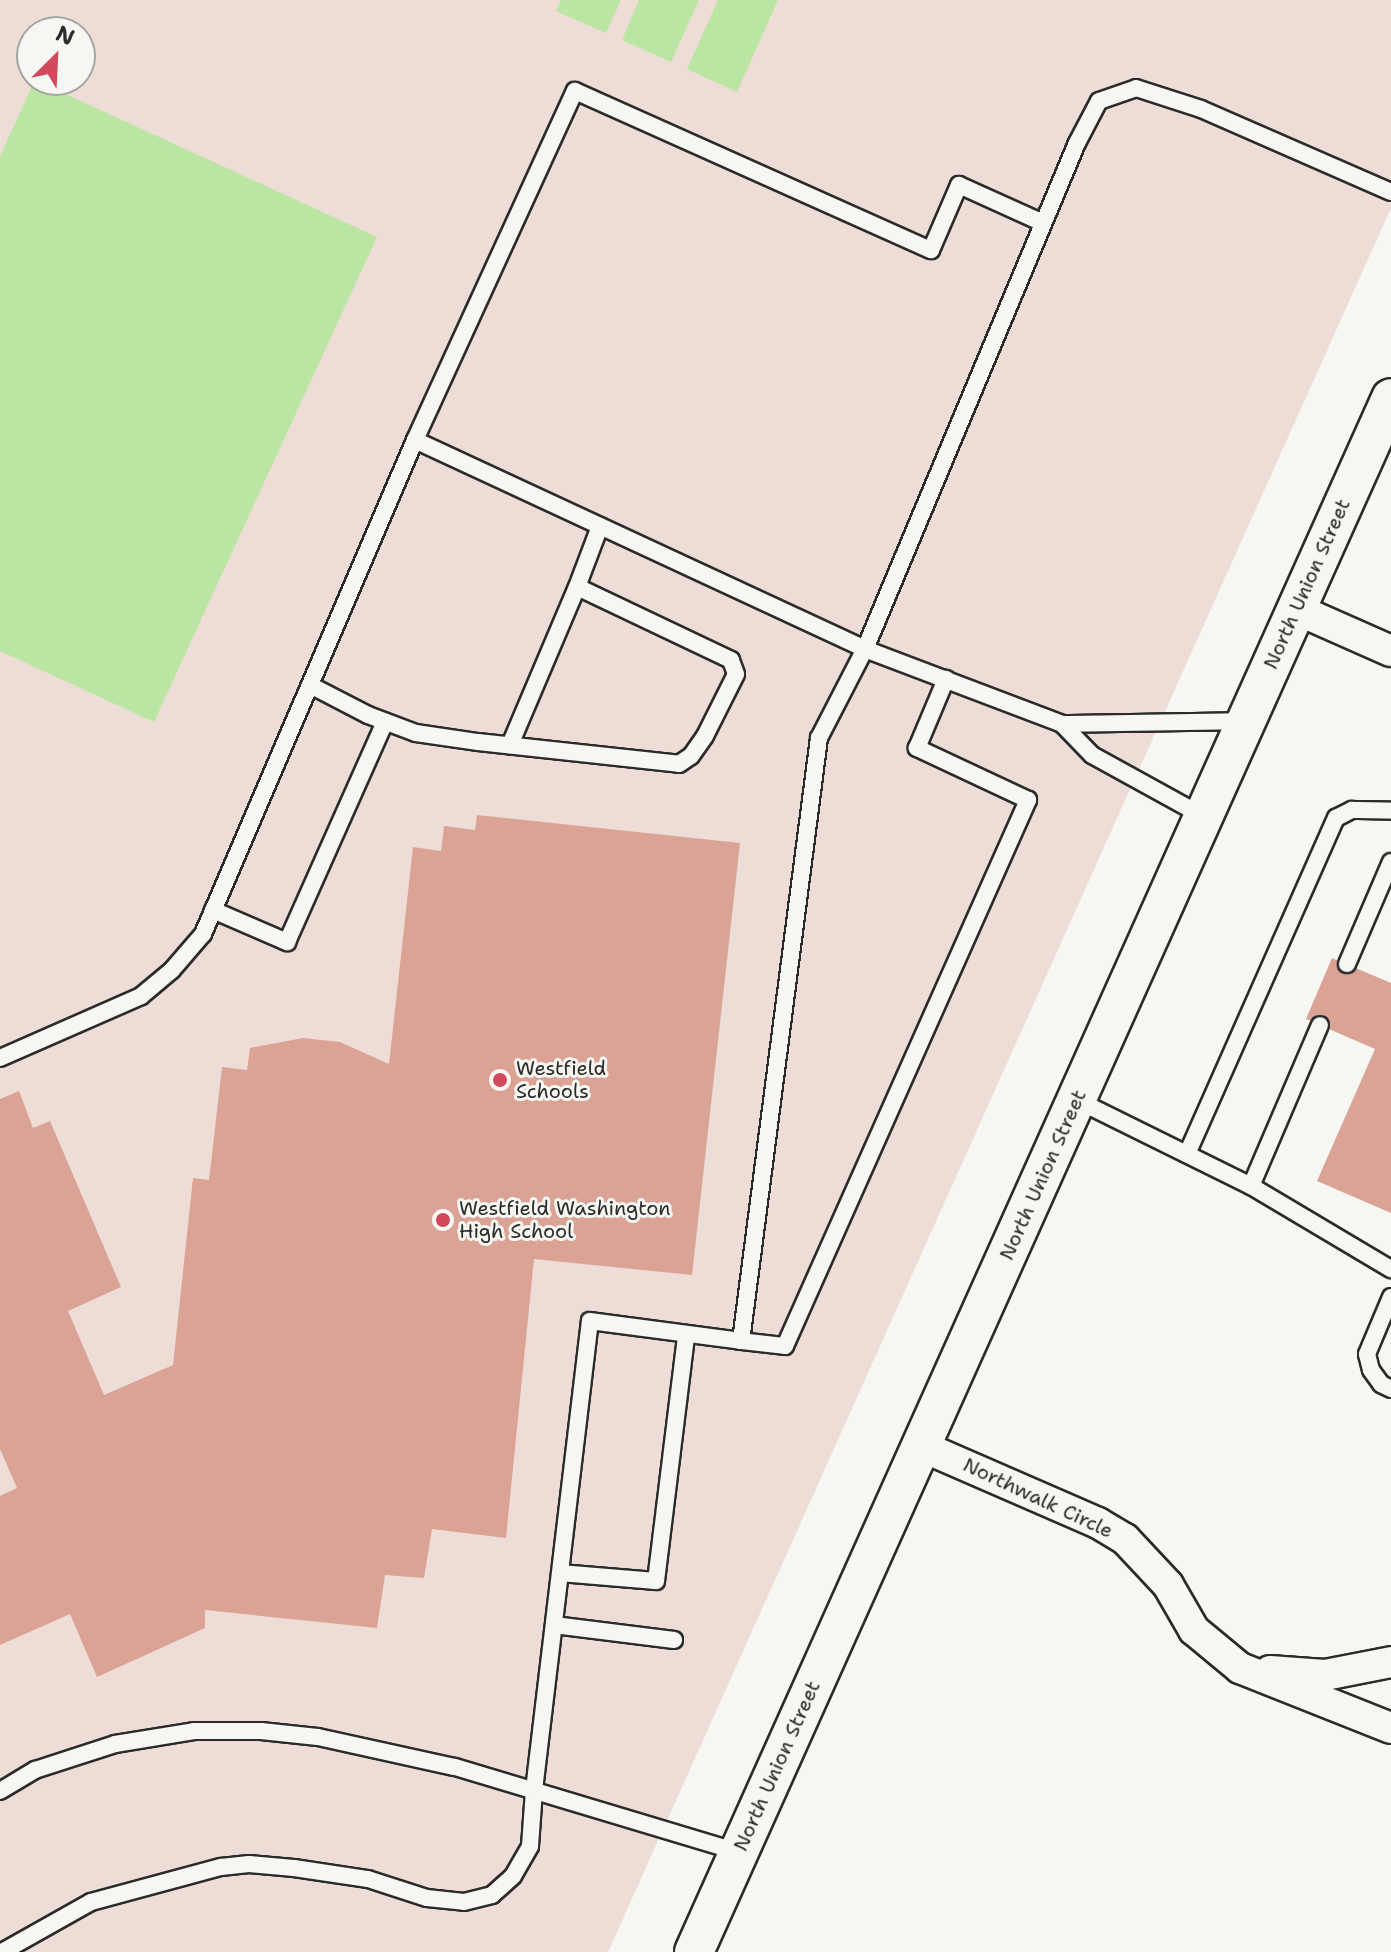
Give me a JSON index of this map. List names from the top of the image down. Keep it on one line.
{"streets":{"street":["North Union Street","Northwalk Circle"]},"crossings":[["North Union Street","Northwalk Circle"]],"places":["Westfield Schools","Westfield Washington High School"],"north":"top right"}
